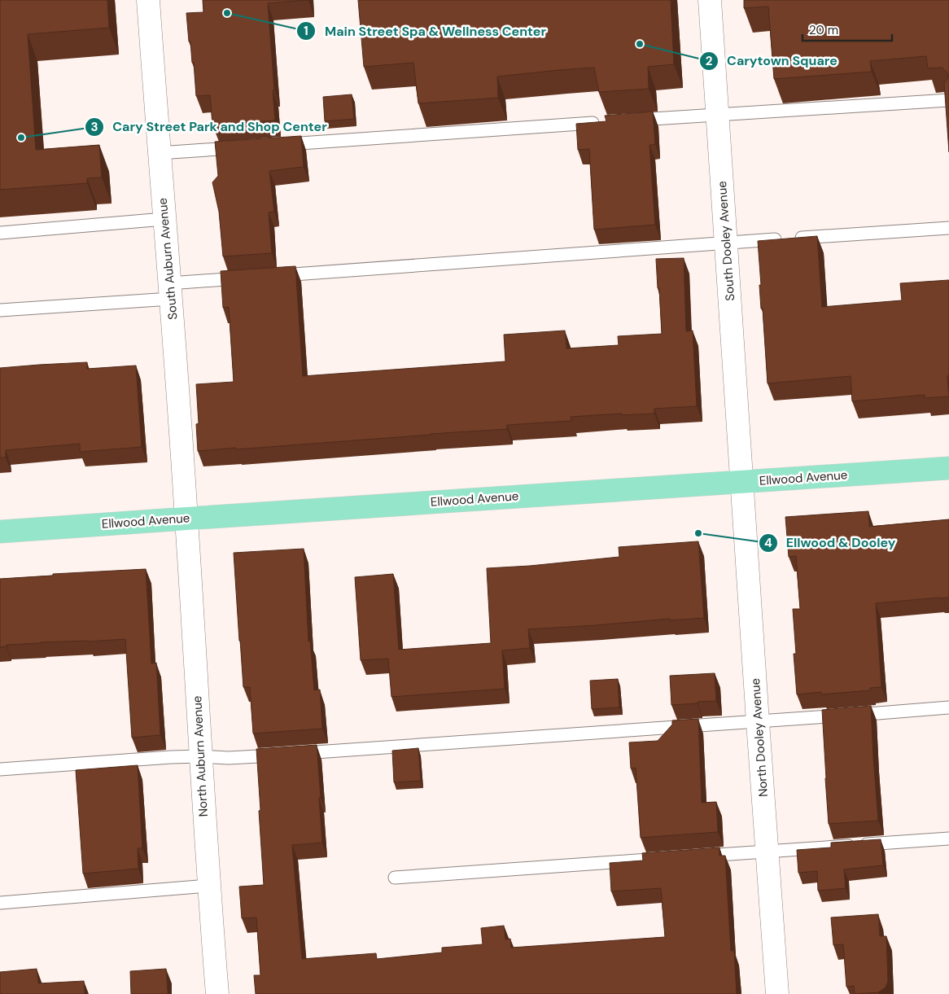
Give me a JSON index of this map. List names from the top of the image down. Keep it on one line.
{"streets":{"main road":["Ellwood Avenue"],"street":["South Dooley Avenue","South Auburn Avenue","North Dooley Avenue","North Auburn Avenue"]},"crossings":[["South Dooley Avenue","Ellwood Avenue"],["South Dooley Avenue","North Dooley Avenue"],["South Auburn Avenue","Ellwood Avenue"],["South Auburn Avenue","North Auburn Avenue"],["Ellwood Avenue","North Dooley Avenue"],["Ellwood Avenue","North Auburn Avenue"]],"places":["Main Street Spa & Wellness Center","Carytown Square","Cary Street Park and Shop Center","Ellwood & Dooley"],"scale_bar":"20 m"}
